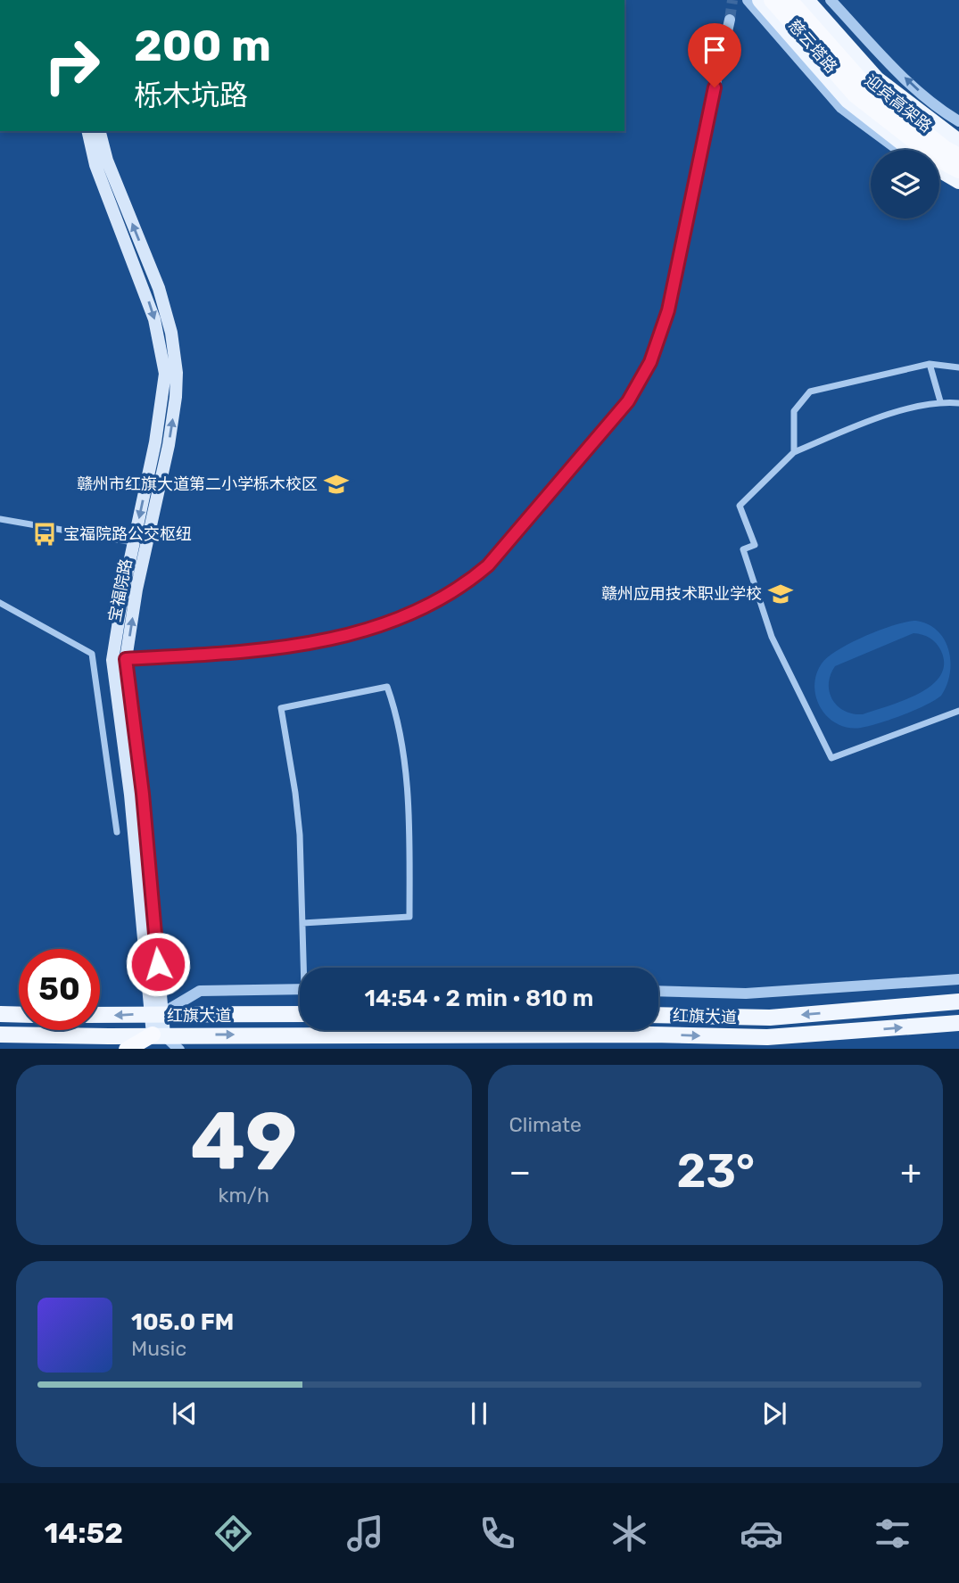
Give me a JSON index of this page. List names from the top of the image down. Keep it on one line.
{"streets":{"highway":["迎宾高架路"],"main road":["慈云塔路","宝福院路","红旗大道"]},"crossings":[["宝福院路","红旗大道"]],"places":{"school or university":["赣州市红旗大道第二小学栎木校区","赣州应用技术职业学校"],"bus stop":["宝福院路公交枢纽"]},"page":{"turn":["200 m","栎木坑路"],"limit":"50","trip":"14:54 · 2 min · 810 m","tile":[["49","km/h"],"Climate"],"heat":["−","23°","+"],"song":["105.0 FM","Music"],"tabs":"14:52"}}
